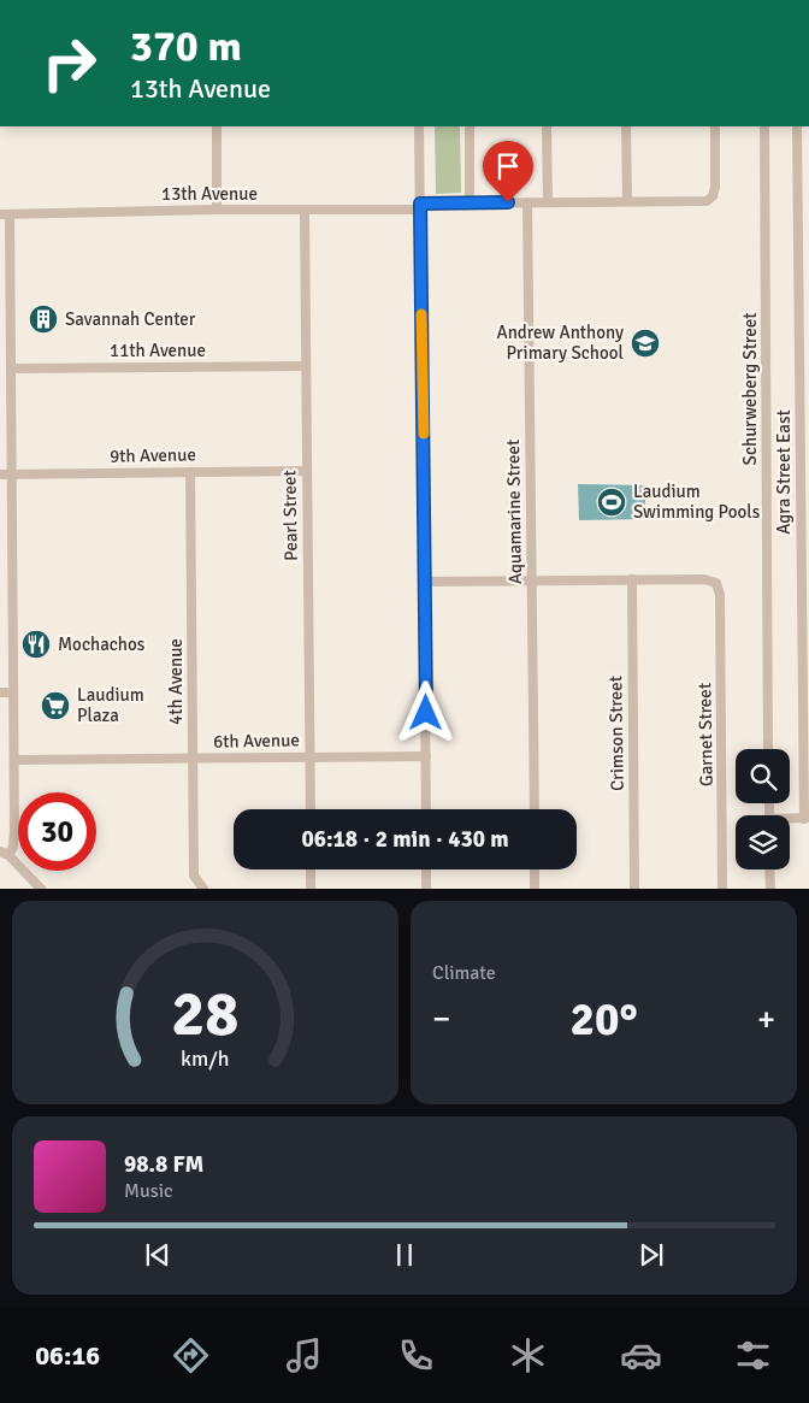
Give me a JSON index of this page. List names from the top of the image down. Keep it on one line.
{"streets":{"street":["13th Avenue","11th Avenue","Schurweberg Street","9th Avenue","Agra Street East","Aquamarine Street","Pearl Street","4th Avenue","Crimson Street","Garnet Street","6th Avenue"]},"crossings":[["13th Avenue","Aquamarine Street"],["13th Avenue","Pearl Street"],["11th Avenue","Pearl Street"],["9th Avenue","Pearl Street"],["9th Avenue","4th Avenue"],["Pearl Street","6th Avenue"],["4th Avenue","6th Avenue"],["Crimson Street","Garnet Street"]],"places":{"building":["Savannah Center"],"school or university":["Andrew Anthony Primary School"],"sports":["Laudium Swimming Pools"],"restaurant":["Mochachos"],"supermarket":["Laudium Plaza"]},"page":{"turn":["370 m","13th Avenue"],"limit":"30","trip":"06:18 · 2 min · 430 m","tile":"Climate","heat":["−","20°","+"],"song":["98.8 FM","Music"],"tabs":"06:16","gauge":["28","km/h"]}}
